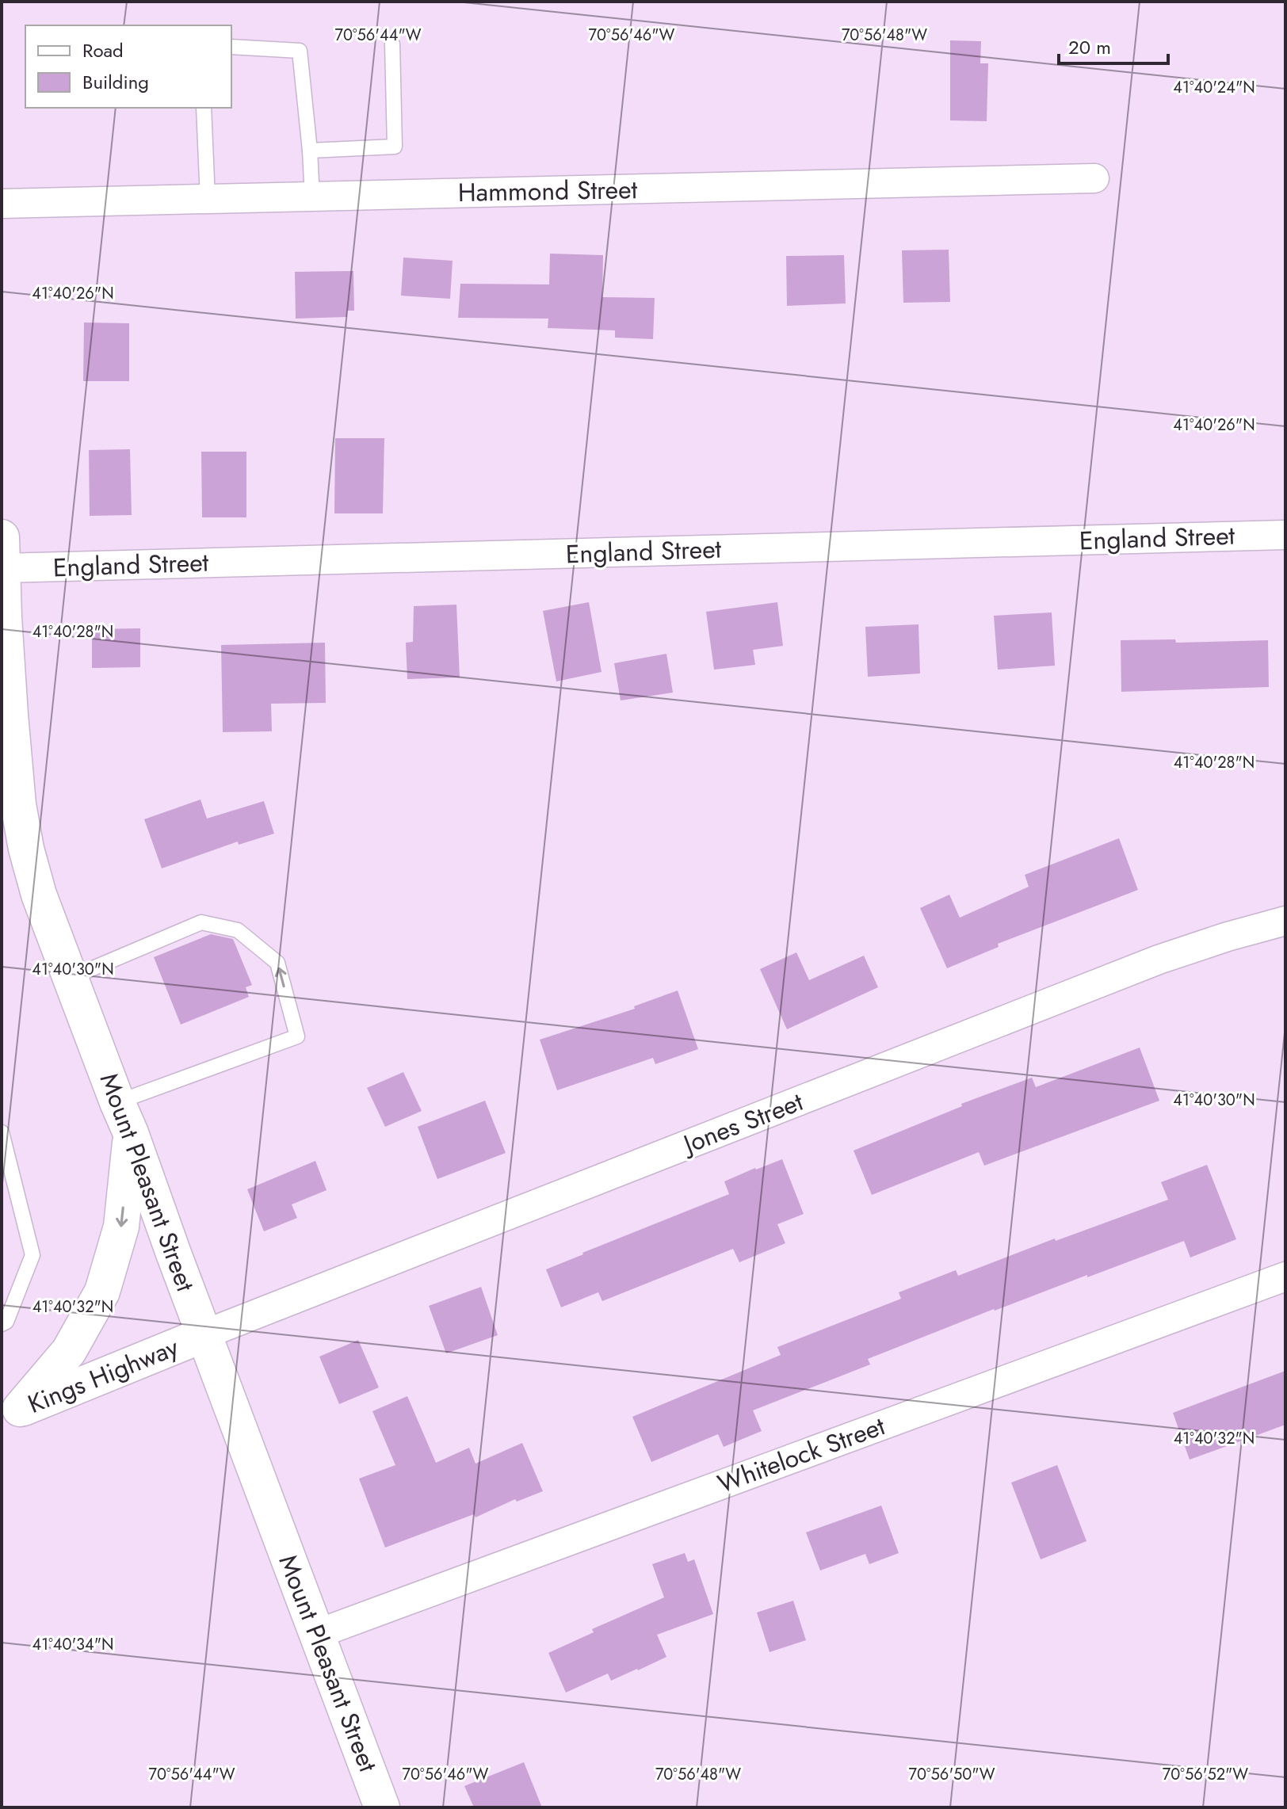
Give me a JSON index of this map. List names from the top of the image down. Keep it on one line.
{"streets":{"main road":["Mount Pleasant Street","Kings Highway"],"street":["Hammond Street","England Street","Jones Street","Whitelock Street"]},"crossings":[["England Street","Mount Pleasant Street"],["Jones Street","Mount Pleasant Street"],["Jones Street","Kings Highway"],["Mount Pleasant Street","Kings Highway"],["Mount Pleasant Street","Whitelock Street"]],"legend":["Road","Building"],"scale_bar":"20 m","coordinates":["70°56'44\"W","70°56'46\"W","70°56'48\"W","41°40'24\"N","41°40'26\"N","41°40'28\"N","41°40'30\"N","41°40'32\"N","41°40'34\"N","70°56'50\"W","70°56'52\"W"]}
